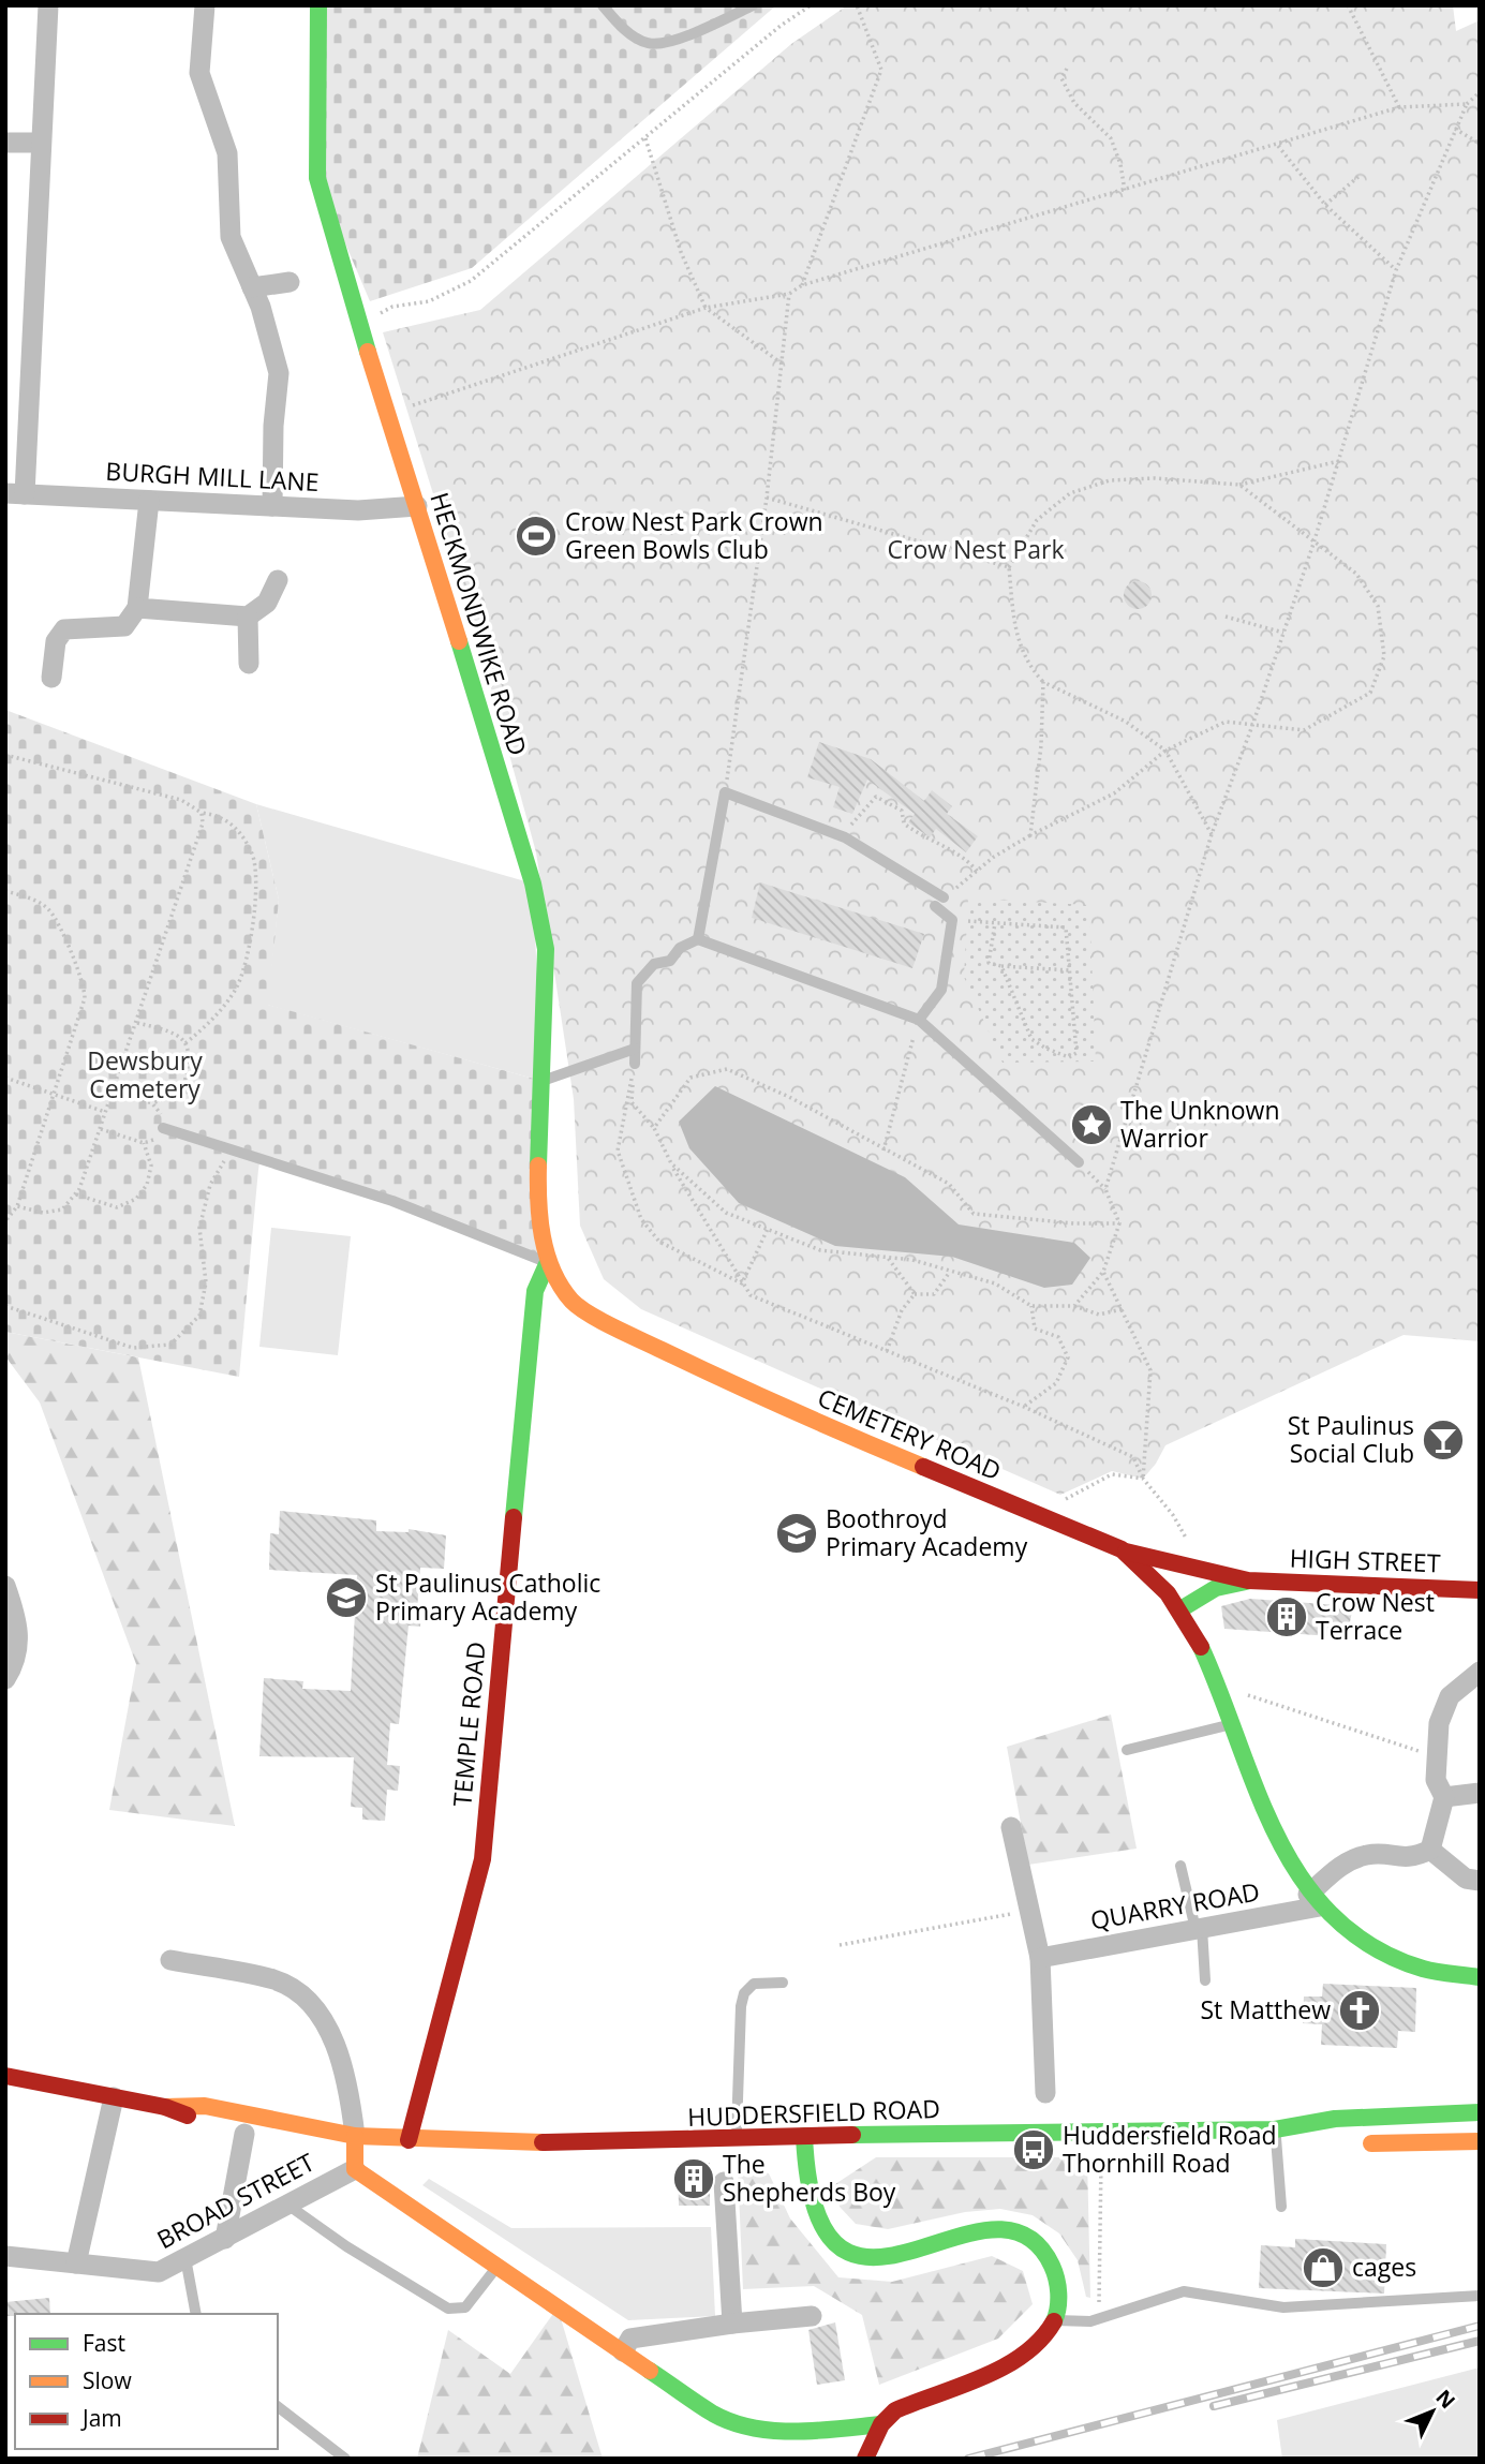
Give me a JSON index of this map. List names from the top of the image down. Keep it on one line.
{"streets":{"main road":["HECKMONDWIKE ROAD","CEMETERY ROAD","HIGH STREET","TEMPLE ROAD","HUDDERSFIELD ROAD"],"street":["BURGH MILL LANE","QUARRY ROAD","BROAD STREET"]},"crossings":[["BURGH MILL LANE","HECKMONDWIKE ROAD"],["HECKMONDWIKE ROAD","CEMETERY ROAD"],["HECKMONDWIKE ROAD","TEMPLE ROAD"],["CEMETERY ROAD","HIGH STREET"],["CEMETERY ROAD","TEMPLE ROAD"],["CEMETERY ROAD","QUARRY ROAD"],["TEMPLE ROAD","HUDDERSFIELD ROAD"]],"parks":["Crow Nest Park","Dewsbury Cemetery"],"places":{"sports":["Crow Nest Park Crown Green Bowls Club"],"place":["The Unknown Warrior"],"bar":["St Paulinus Social Club"],"school or university":["Boothroyd Primary Academy","St Paulinus Catholic Primary Academy"],"building":["Crow Nest Terrace","The Shepherds Boy"],"church":["St Matthew"],"bus stop":["Huddersfield Road Thornhill Road"],"shop":["cages"]},"legend":["Fast","Slow","Jam"],"north":"top right"}
